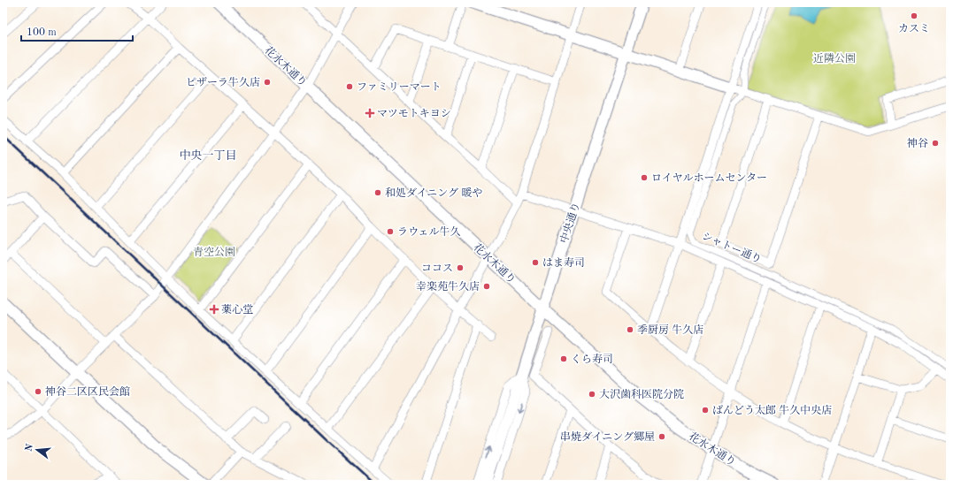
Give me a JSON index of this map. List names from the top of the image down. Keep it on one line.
{"streets":{"street":["花水木通り","中央通り","シャトー通り"]},"crossings":[["花水木通り","中央通り"]],"districts":["中央一丁目"],"parks":["近隣公園","青空公園"],"places":{"other":["カスミ","ピザーラ牛久店","ファミリーマート","神谷","ロイヤルホームセンター","和処ダイニング 暖や","ラウェル牛久","はま寿司","ココス","幸楽苑牛久店","季厨房 牛久店","くら寿司","神谷二区区民会館","大沢歯科医院分院","ばんどう太郎 牛久中央店","串焼ダイニング郷屋"],"health":["マツモトキヨシ","薬心堂"]},"scale_bar":"100 m","north":"left"}
